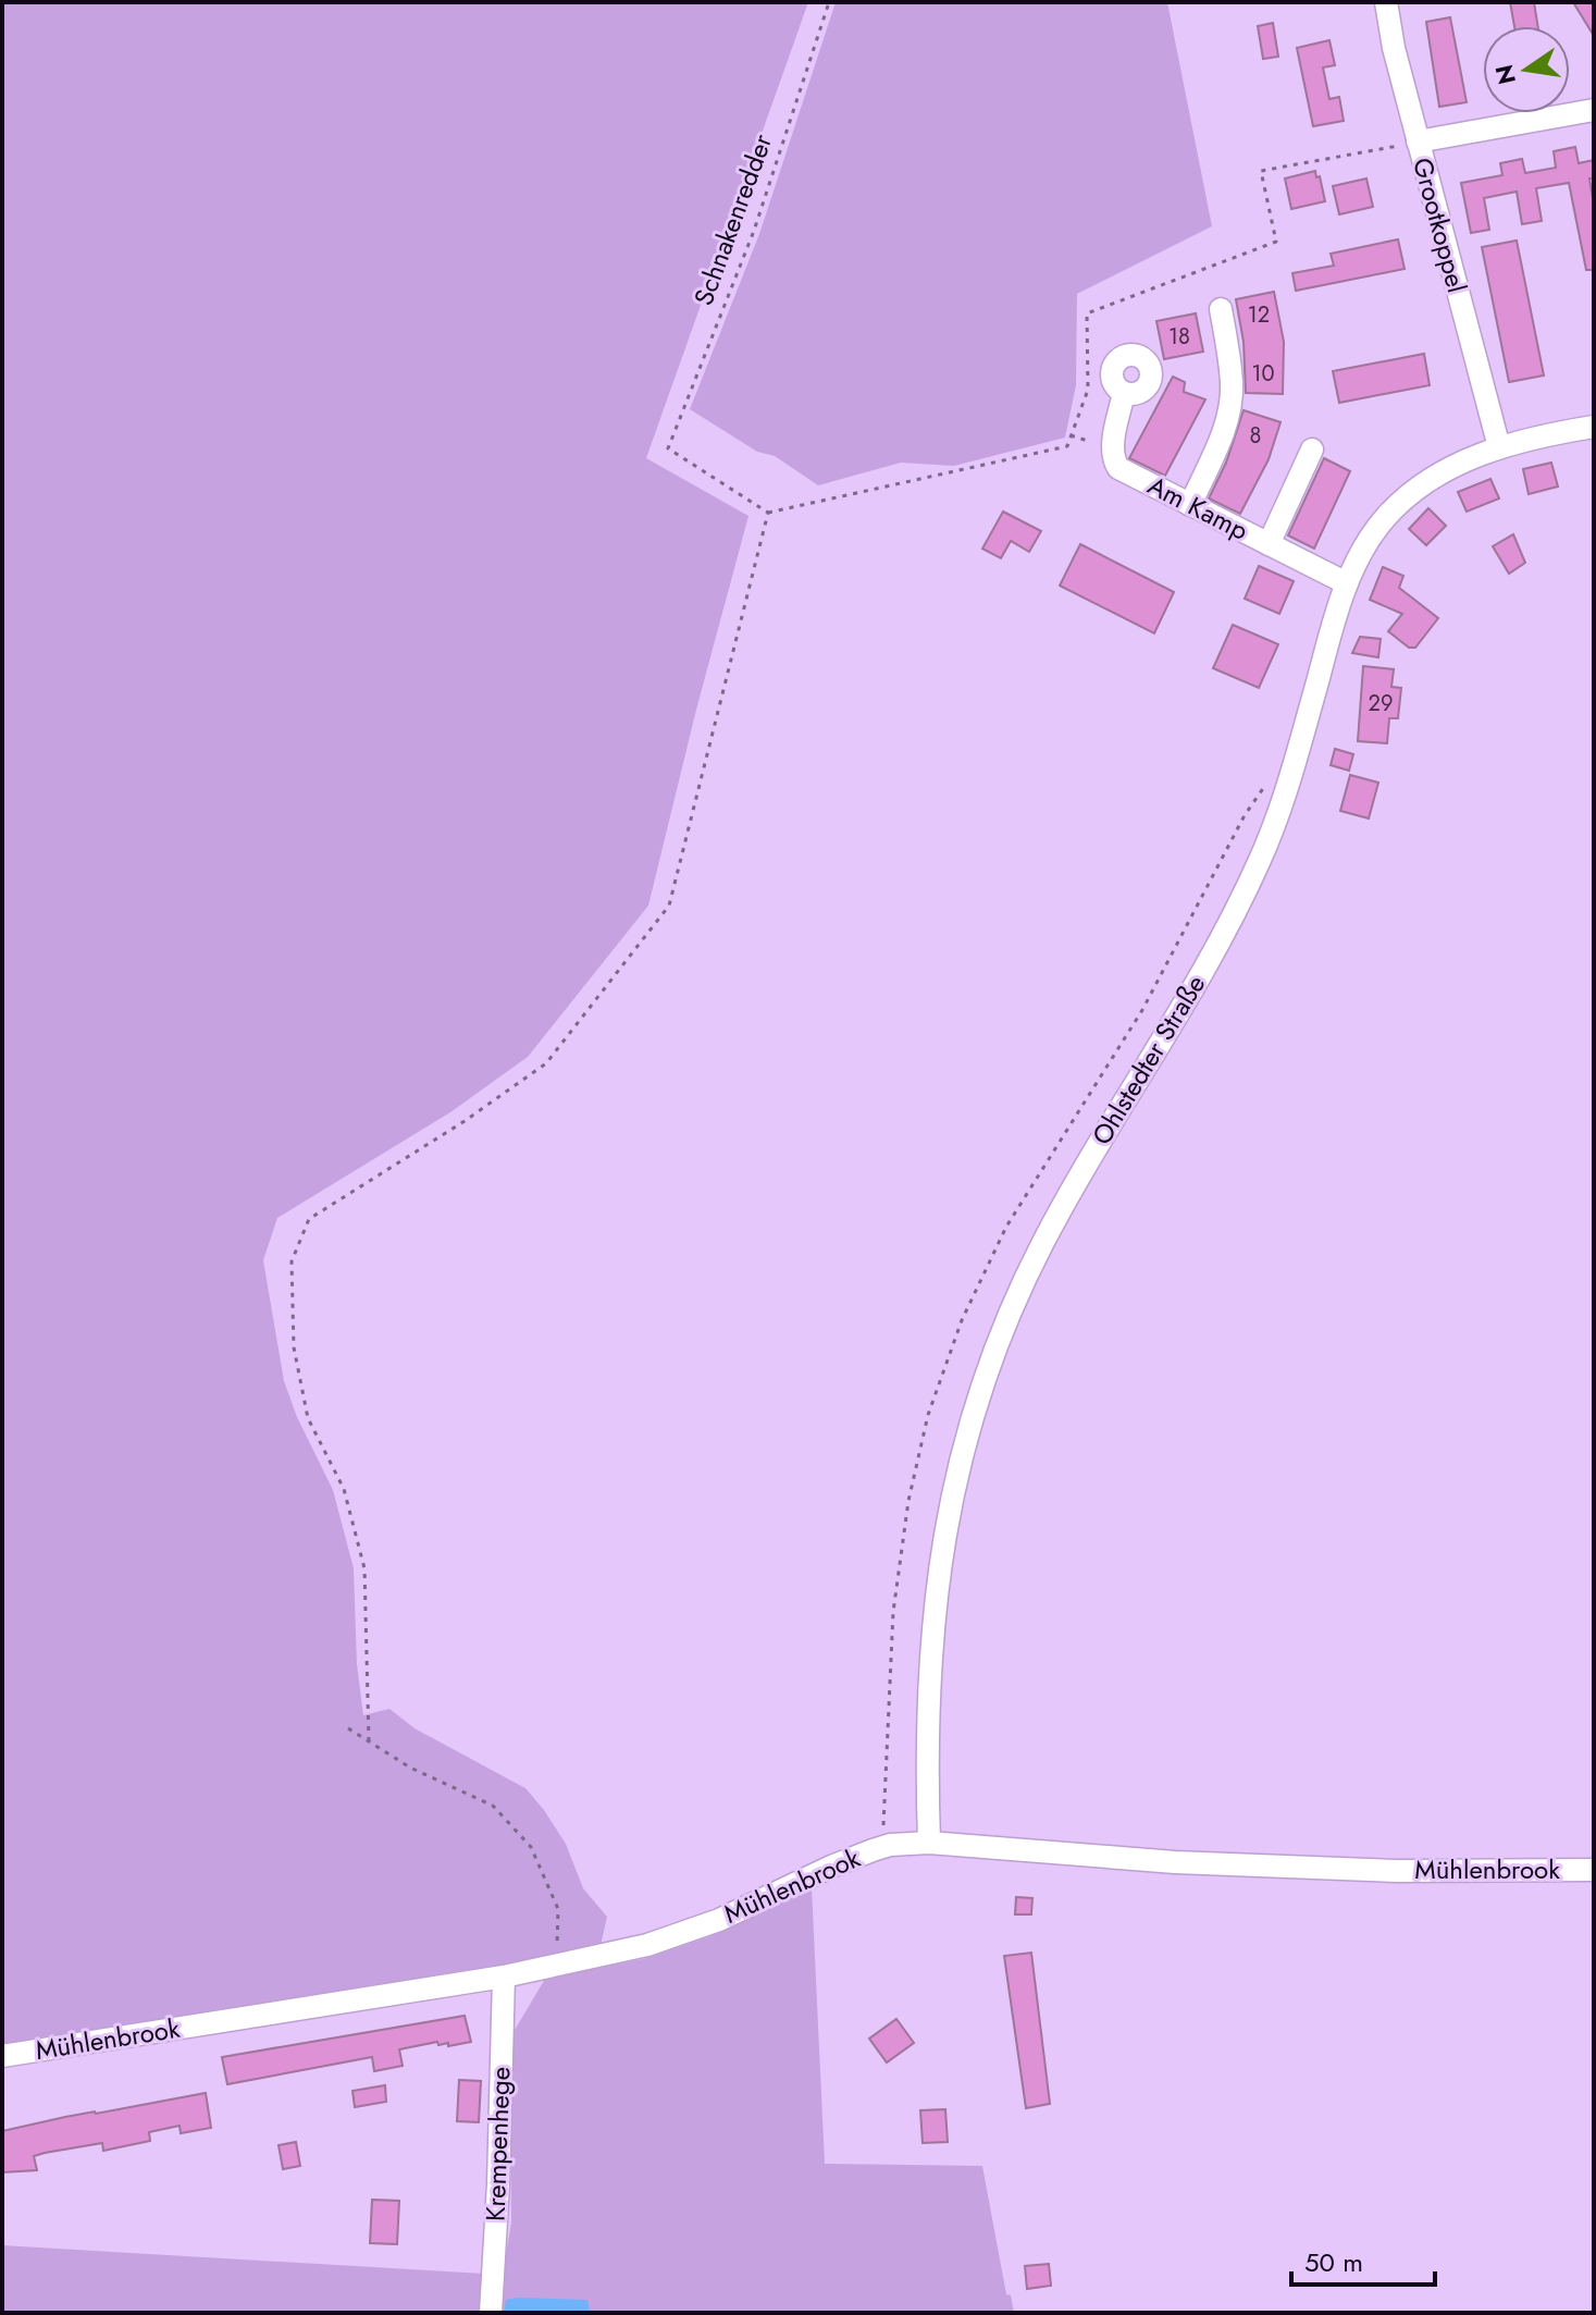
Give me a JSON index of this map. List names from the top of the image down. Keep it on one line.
{"streets":{"street":["Grootkoppel","Am Kamp","Ohlstedter Straße","Mühlenbrook","Krempenhege"],"path":["Schnakenredder"]},"crossings":[["Grootkoppel","Ohlstedter Straße"],["Am Kamp","Ohlstedter Straße"],["Ohlstedter Straße","Mühlenbrook"],["Mühlenbrook","Krempenhege"]],"house_numbers":["12","18","10","8","29"],"scale_bar":"50 m","north":"left"}
